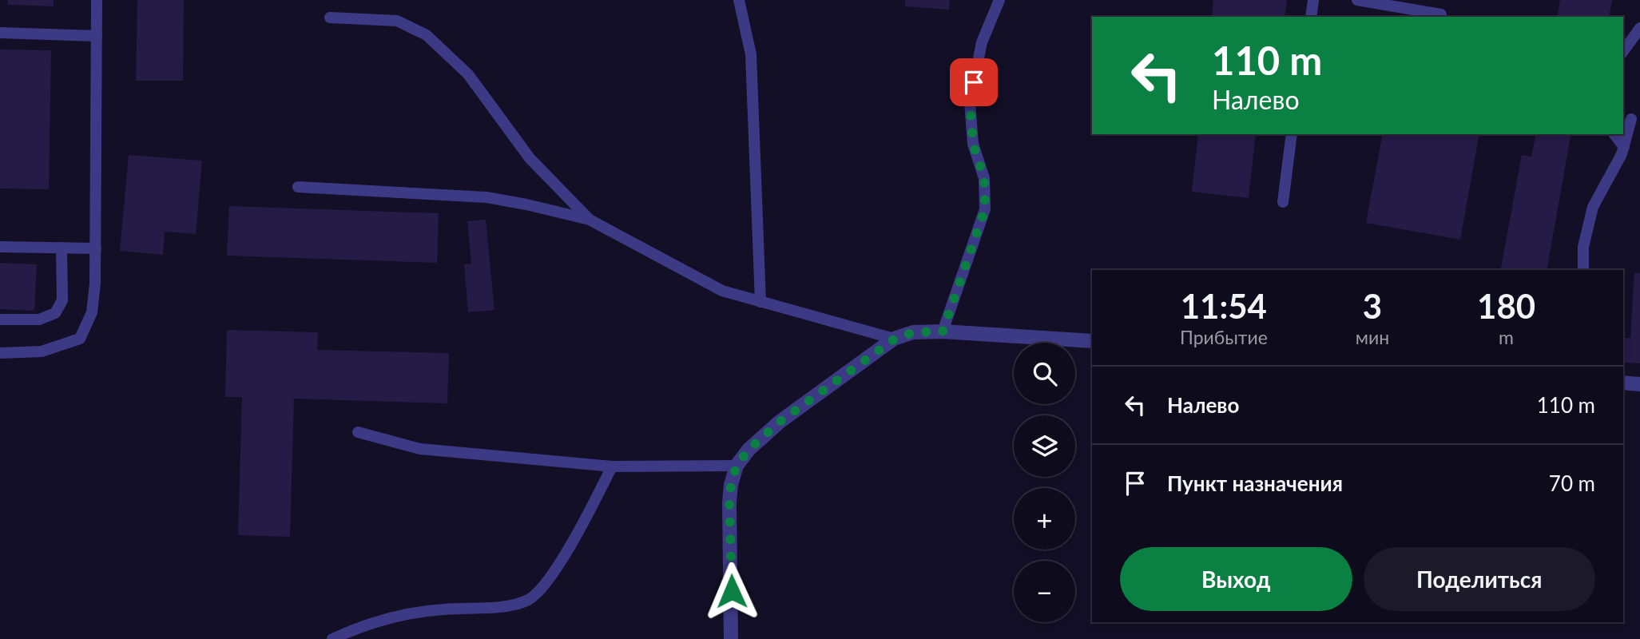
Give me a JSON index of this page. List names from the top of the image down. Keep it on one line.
{"page":{"turn":["110 m","Налево"],"eta":["11:54","Прибытие","3","мин","180","m"],"map_buttons":["+","−"],"list":[{"name":"Налево","value":"110 m"},{"name":"Пункт назначения","value":"70 m"}],"buttons":["Выход","Поделиться"]}}
